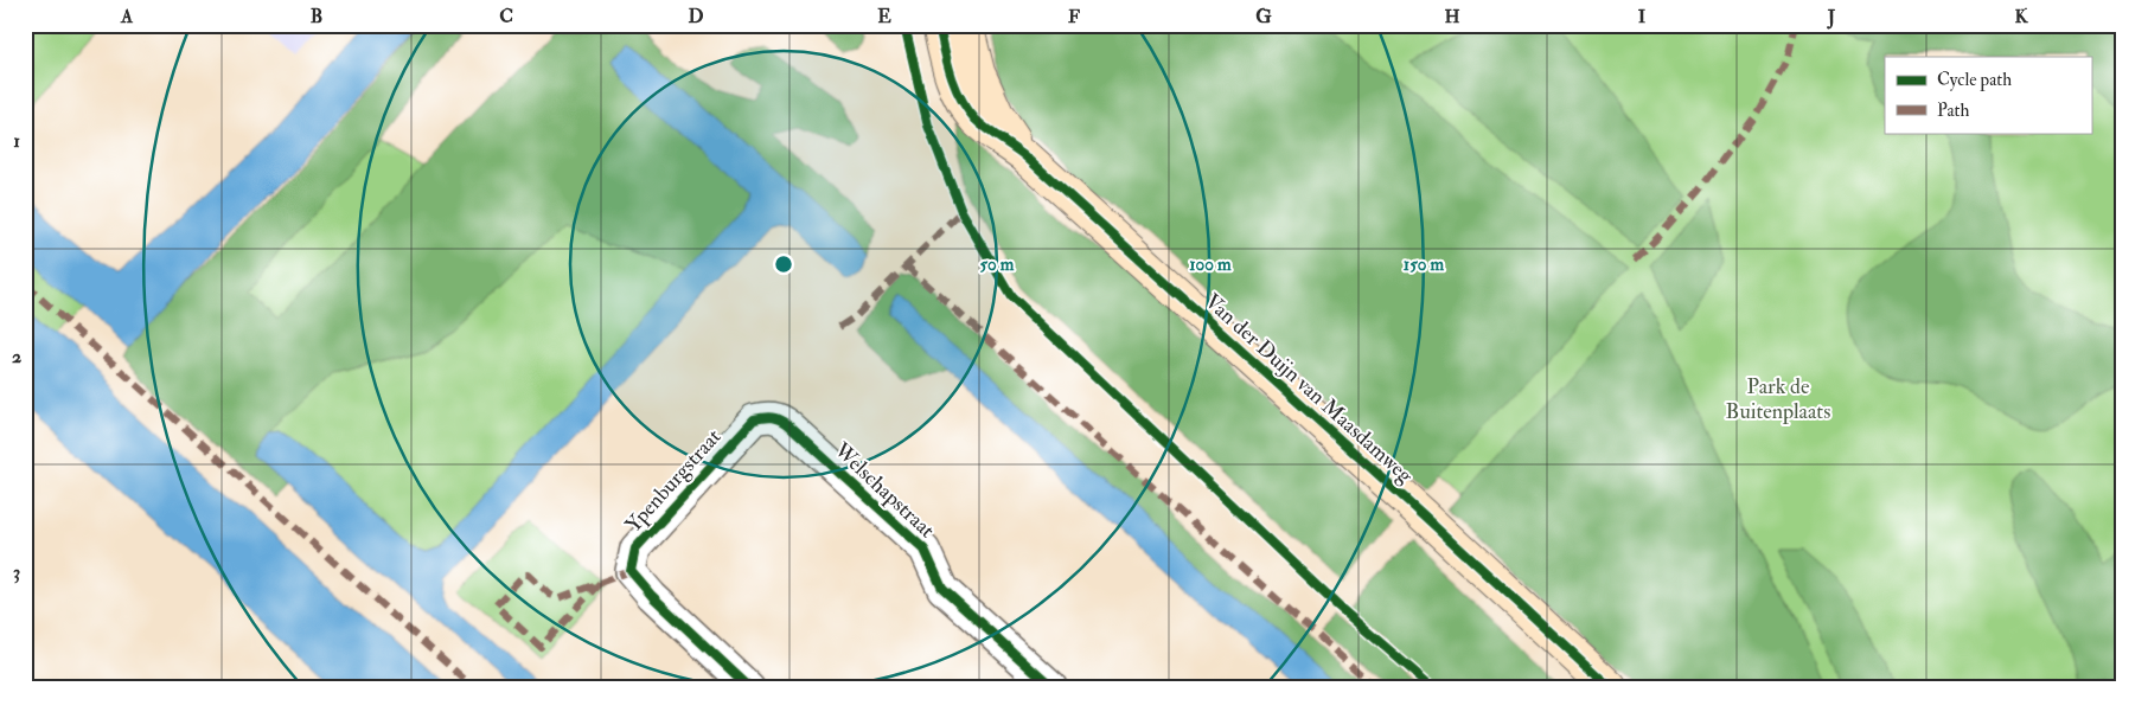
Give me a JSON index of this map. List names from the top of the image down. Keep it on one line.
{"streets":{"street":["Van der Duijn van Maasdamweg","Ypenburgstraat","Welschapstraat"]},"crossings":[["Ypenburgstraat","Welschapstraat"]],"parks":["Park de Buitenplaats"],"legend":["Cycle path","Path"],"grid":{"columns":["A","B","C","D","E","F","G","H","I","J","K"],"rows":["1","2","3"]},"rings":["50 m","100 m","150 m"]}
